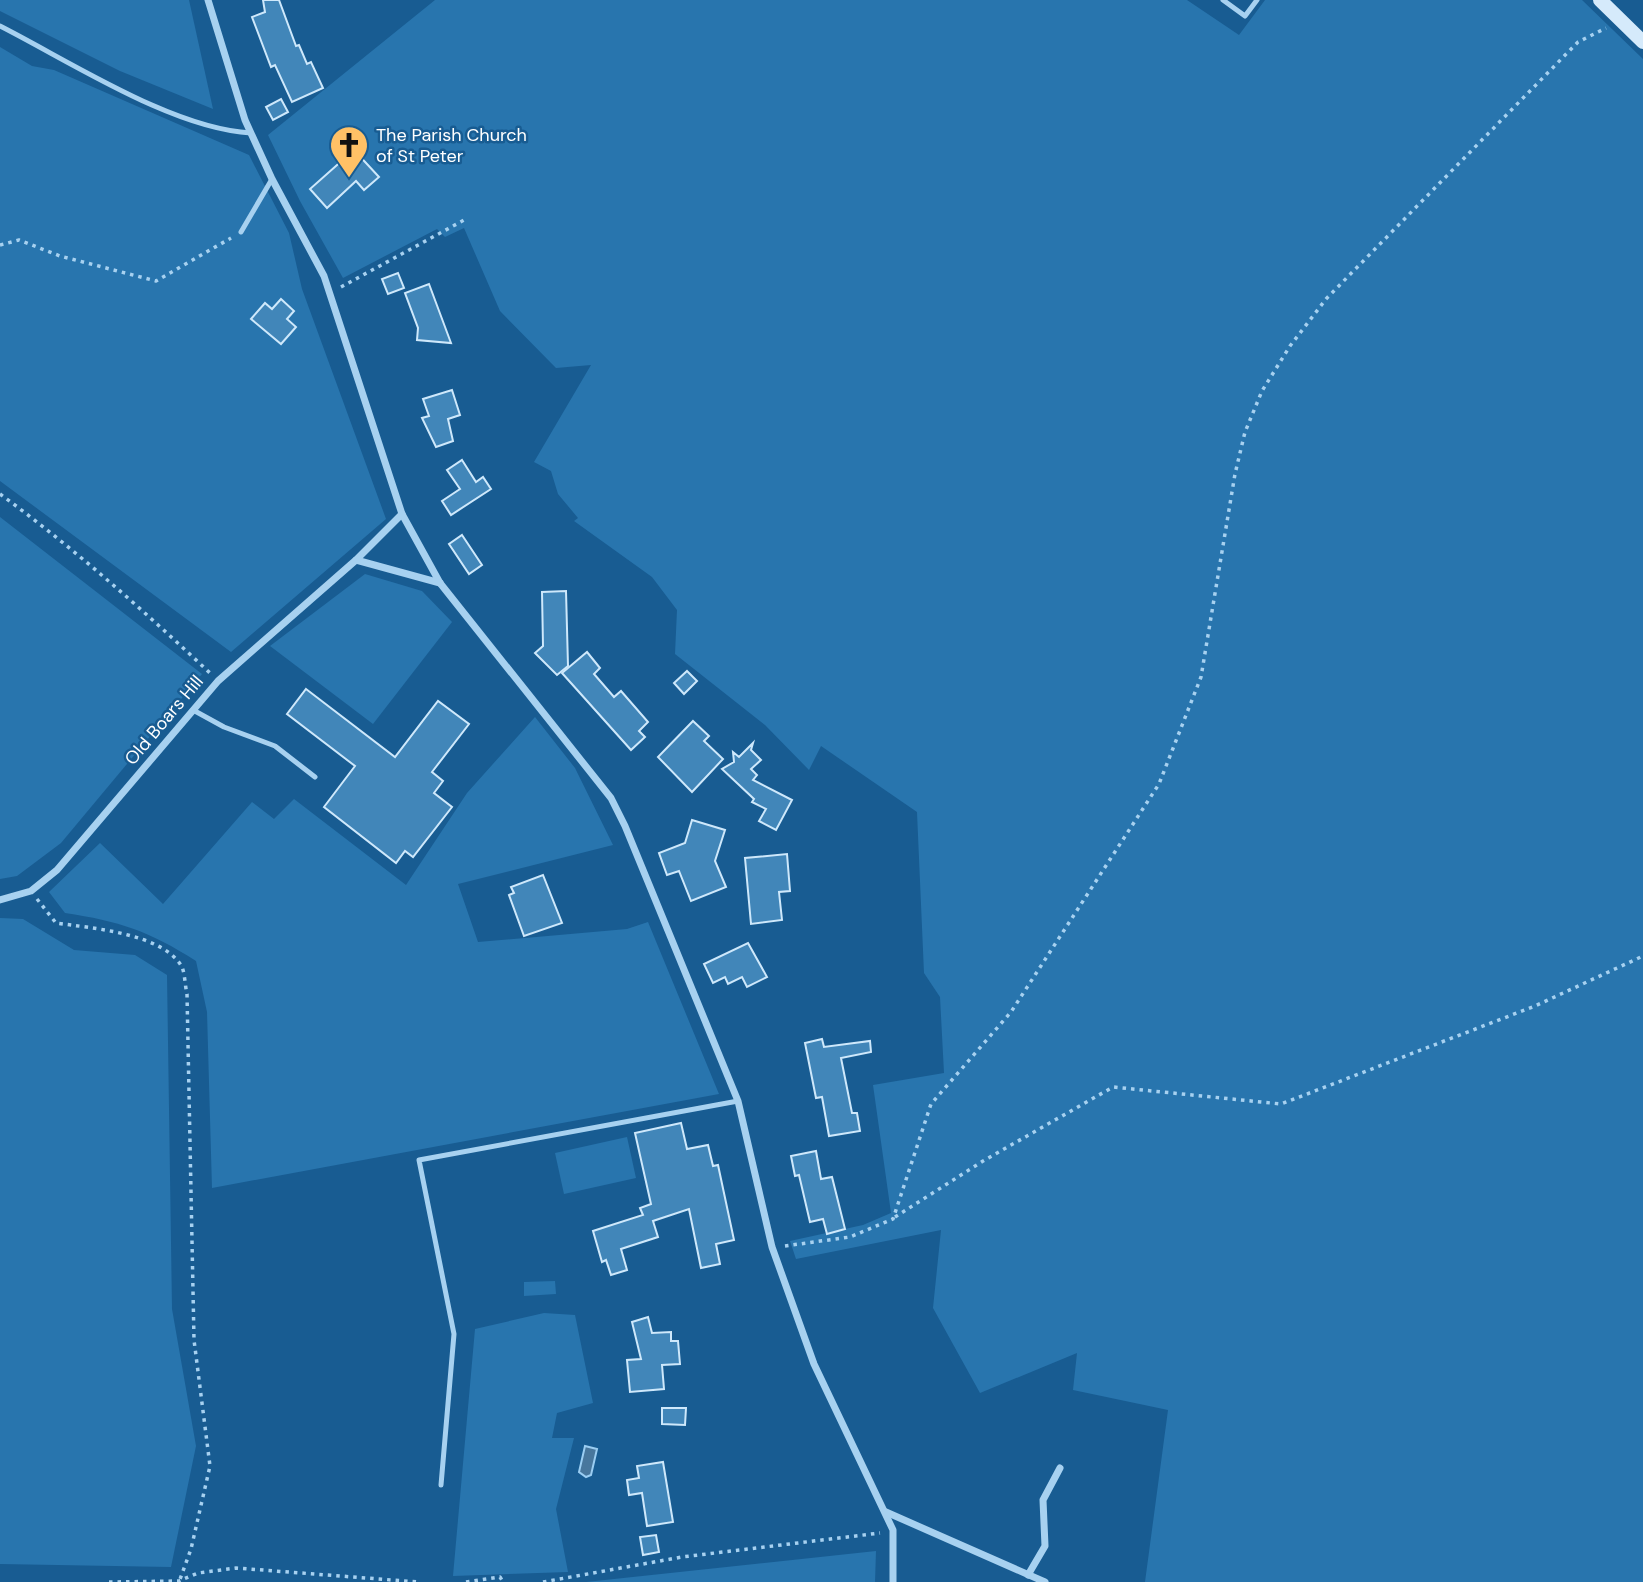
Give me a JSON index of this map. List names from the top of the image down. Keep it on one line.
{"streets":{"street":["Old Boars Hill"]},"places":{"church":["The Parish Church of St Peter"]}}
